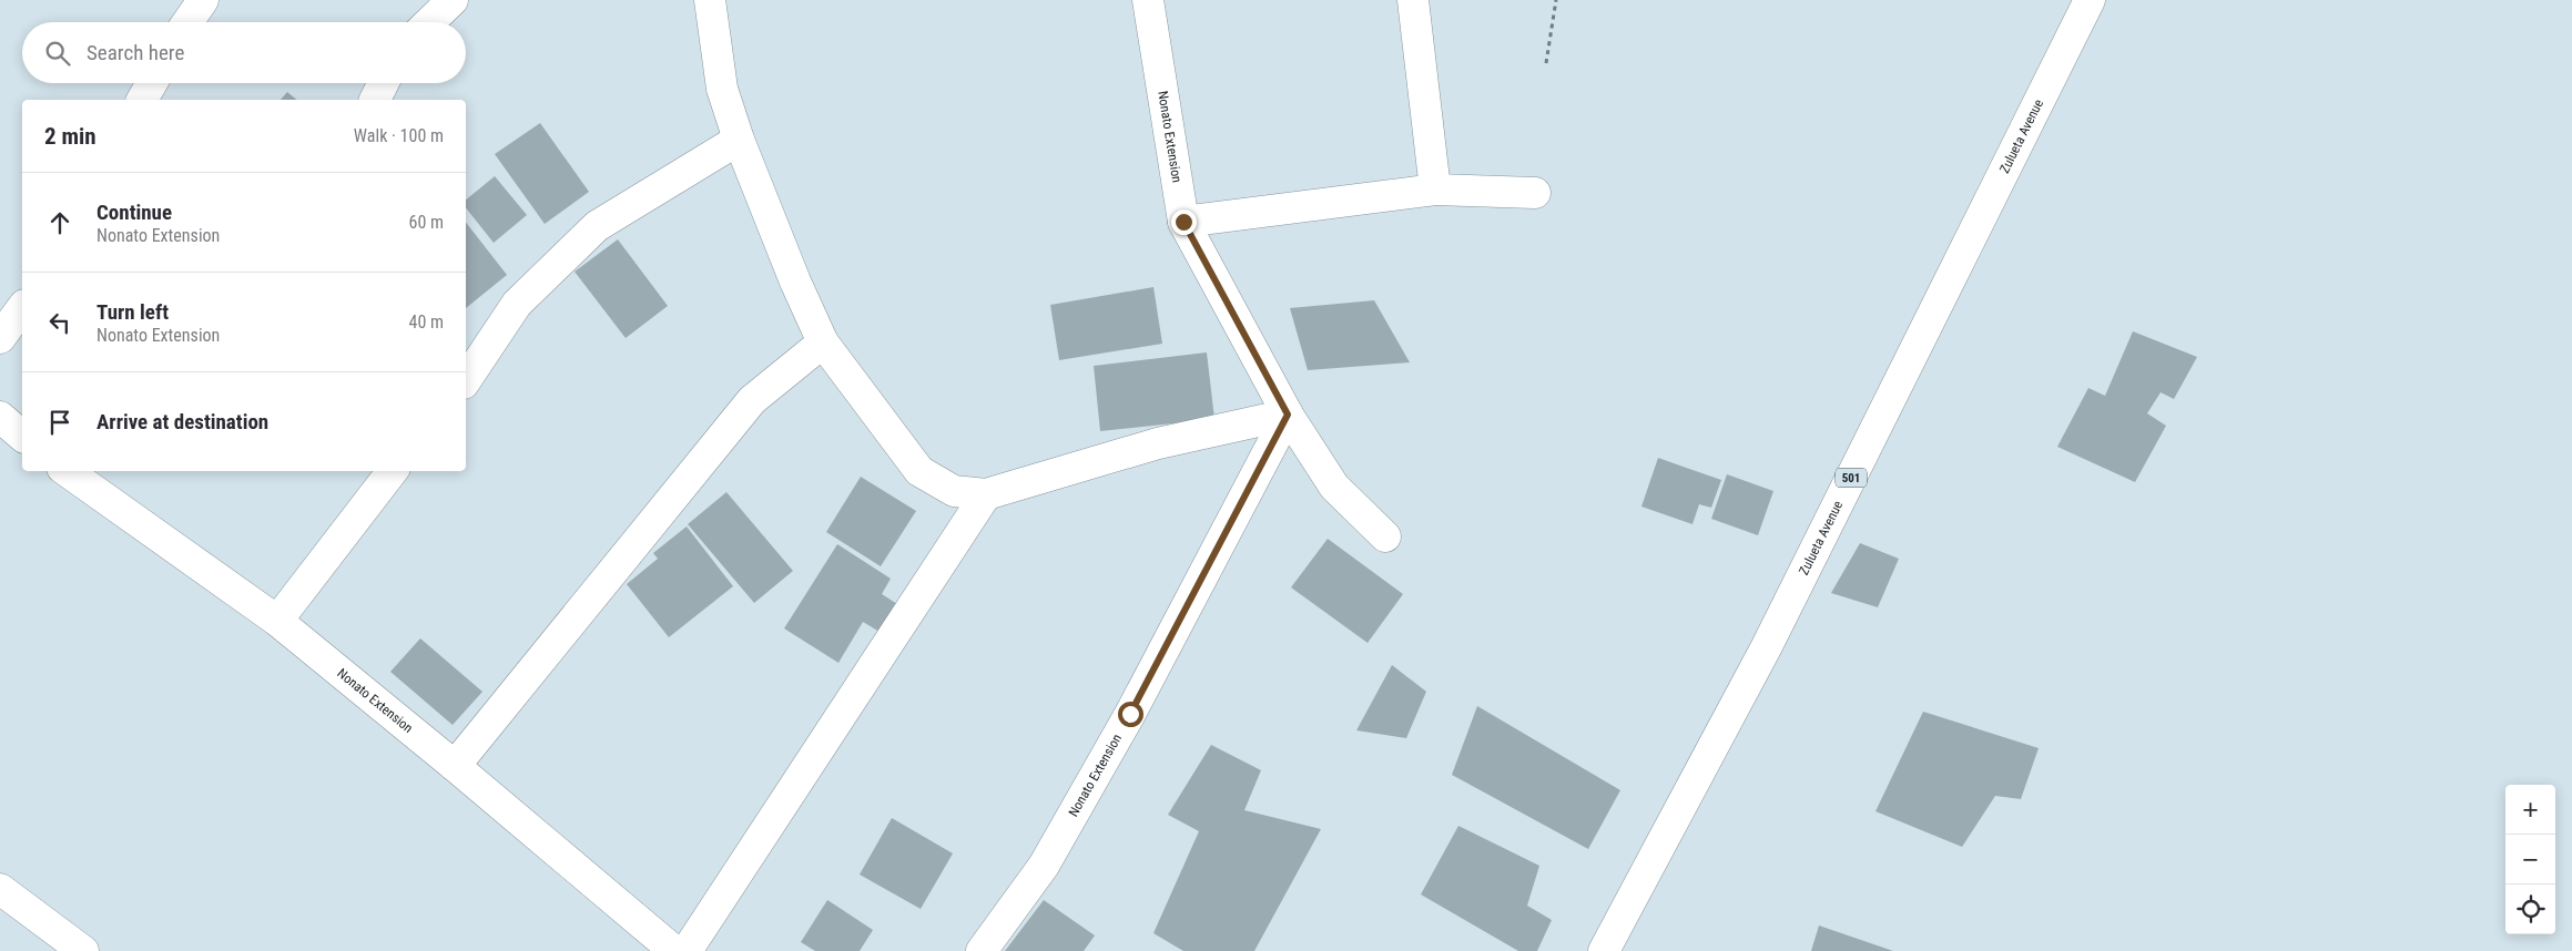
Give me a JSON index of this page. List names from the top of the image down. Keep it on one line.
{"streets":{"street":["Zulueta Avenue","Nonato Extension","501"]},"page":{"search":"Search here","heading":["2 min","Walk · 100 m"],"list":[["Continue","Nonato Extension","60 m"],["Turn left","Nonato Extension","40 m"],"Arrive at destination"],"map_buttons":["+","−"]}}
